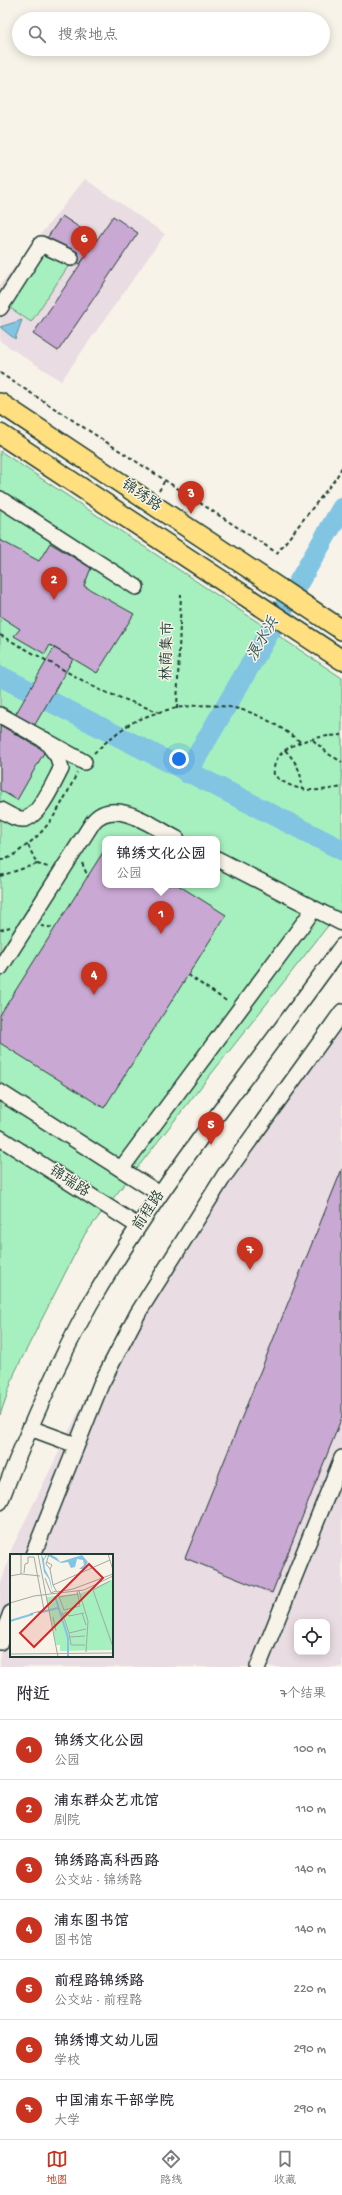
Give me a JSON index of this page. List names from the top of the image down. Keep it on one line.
{"streets":{"main road":["锦绣路"],"street":["锦瑞路","前程路"],"path":["林荫集市"]},"crossings":[["锦瑞路","前程路"]],"water":["浪水浜"],"page":{"search":"搜索地点","pins":["6","3","2","1","4","5","7"],"popup":["锦绣文化公园","公园"],"heading":["附近","7个结果"],"list":[{"mark":"1","name":"锦绣文化公园","note":"公园","value":"100 m"},{"mark":"2","name":"浦东群众艺术馆","note":"剧院","value":"110 m"},{"mark":"3","name":"锦绣路高科西路","note":"公交站 · 锦绣路","value":"140 m"},{"mark":"4","name":"浦东图书馆","note":"图书馆","value":"140 m"},{"mark":"5","name":"前程路锦绣路","note":"公交站 · 前程路","value":"220 m"},{"mark":"6","name":"锦绣博文幼儿园","note":"学校","value":"290 m"},{"mark":"7","name":"中国浦东干部学院","note":"大学","value":"290 m"}],"nav":["地图","路线","收藏"]}}
